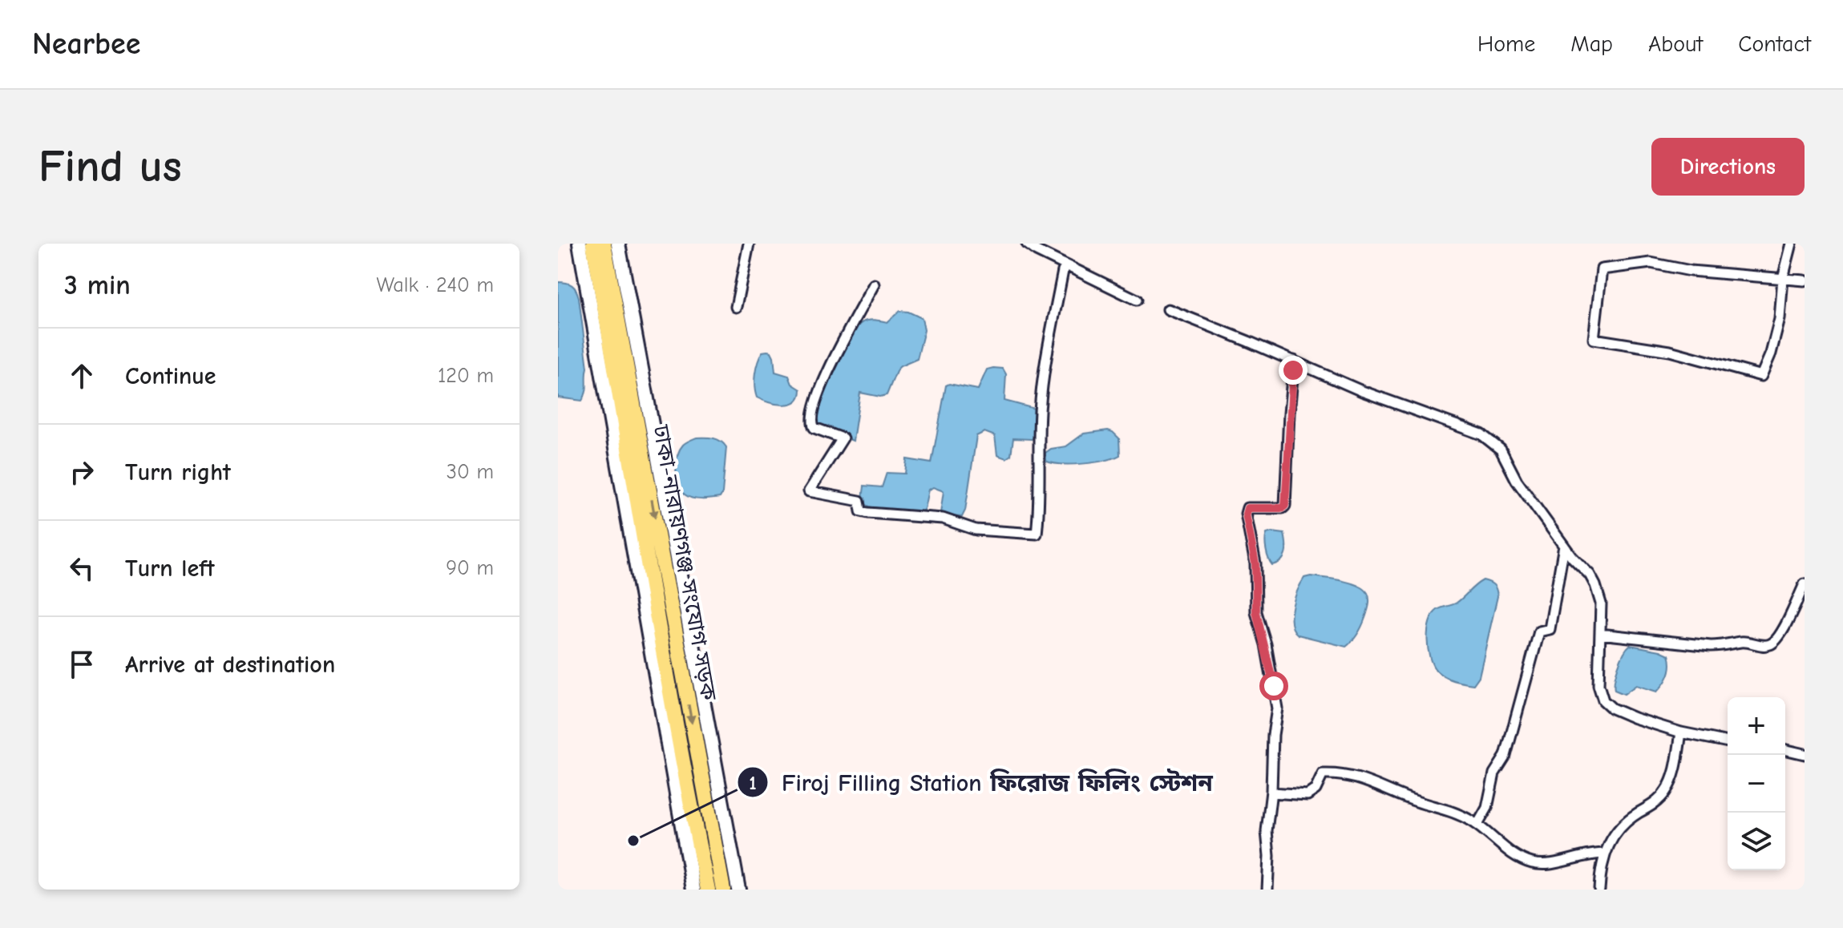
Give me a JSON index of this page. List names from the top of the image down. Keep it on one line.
{"streets":{"main road":["ঢাকা-নারায়ণগঞ্জ সংযোগ সড়ক"]},"places":["Firoj Filling Station ফিরোজ ফিলিং স্টেশন"],"page":{"header":"Nearbee","nav":["Home","Map","About","Contact"],"buttons":"Directions","title":"Find us","heading":["3 min","Walk · 240 m"],"list":[["Continue","120 m"],["Turn right","30 m"],["Turn left","90 m"],"Arrive at destination"],"map_buttons":["+","−"]}}
